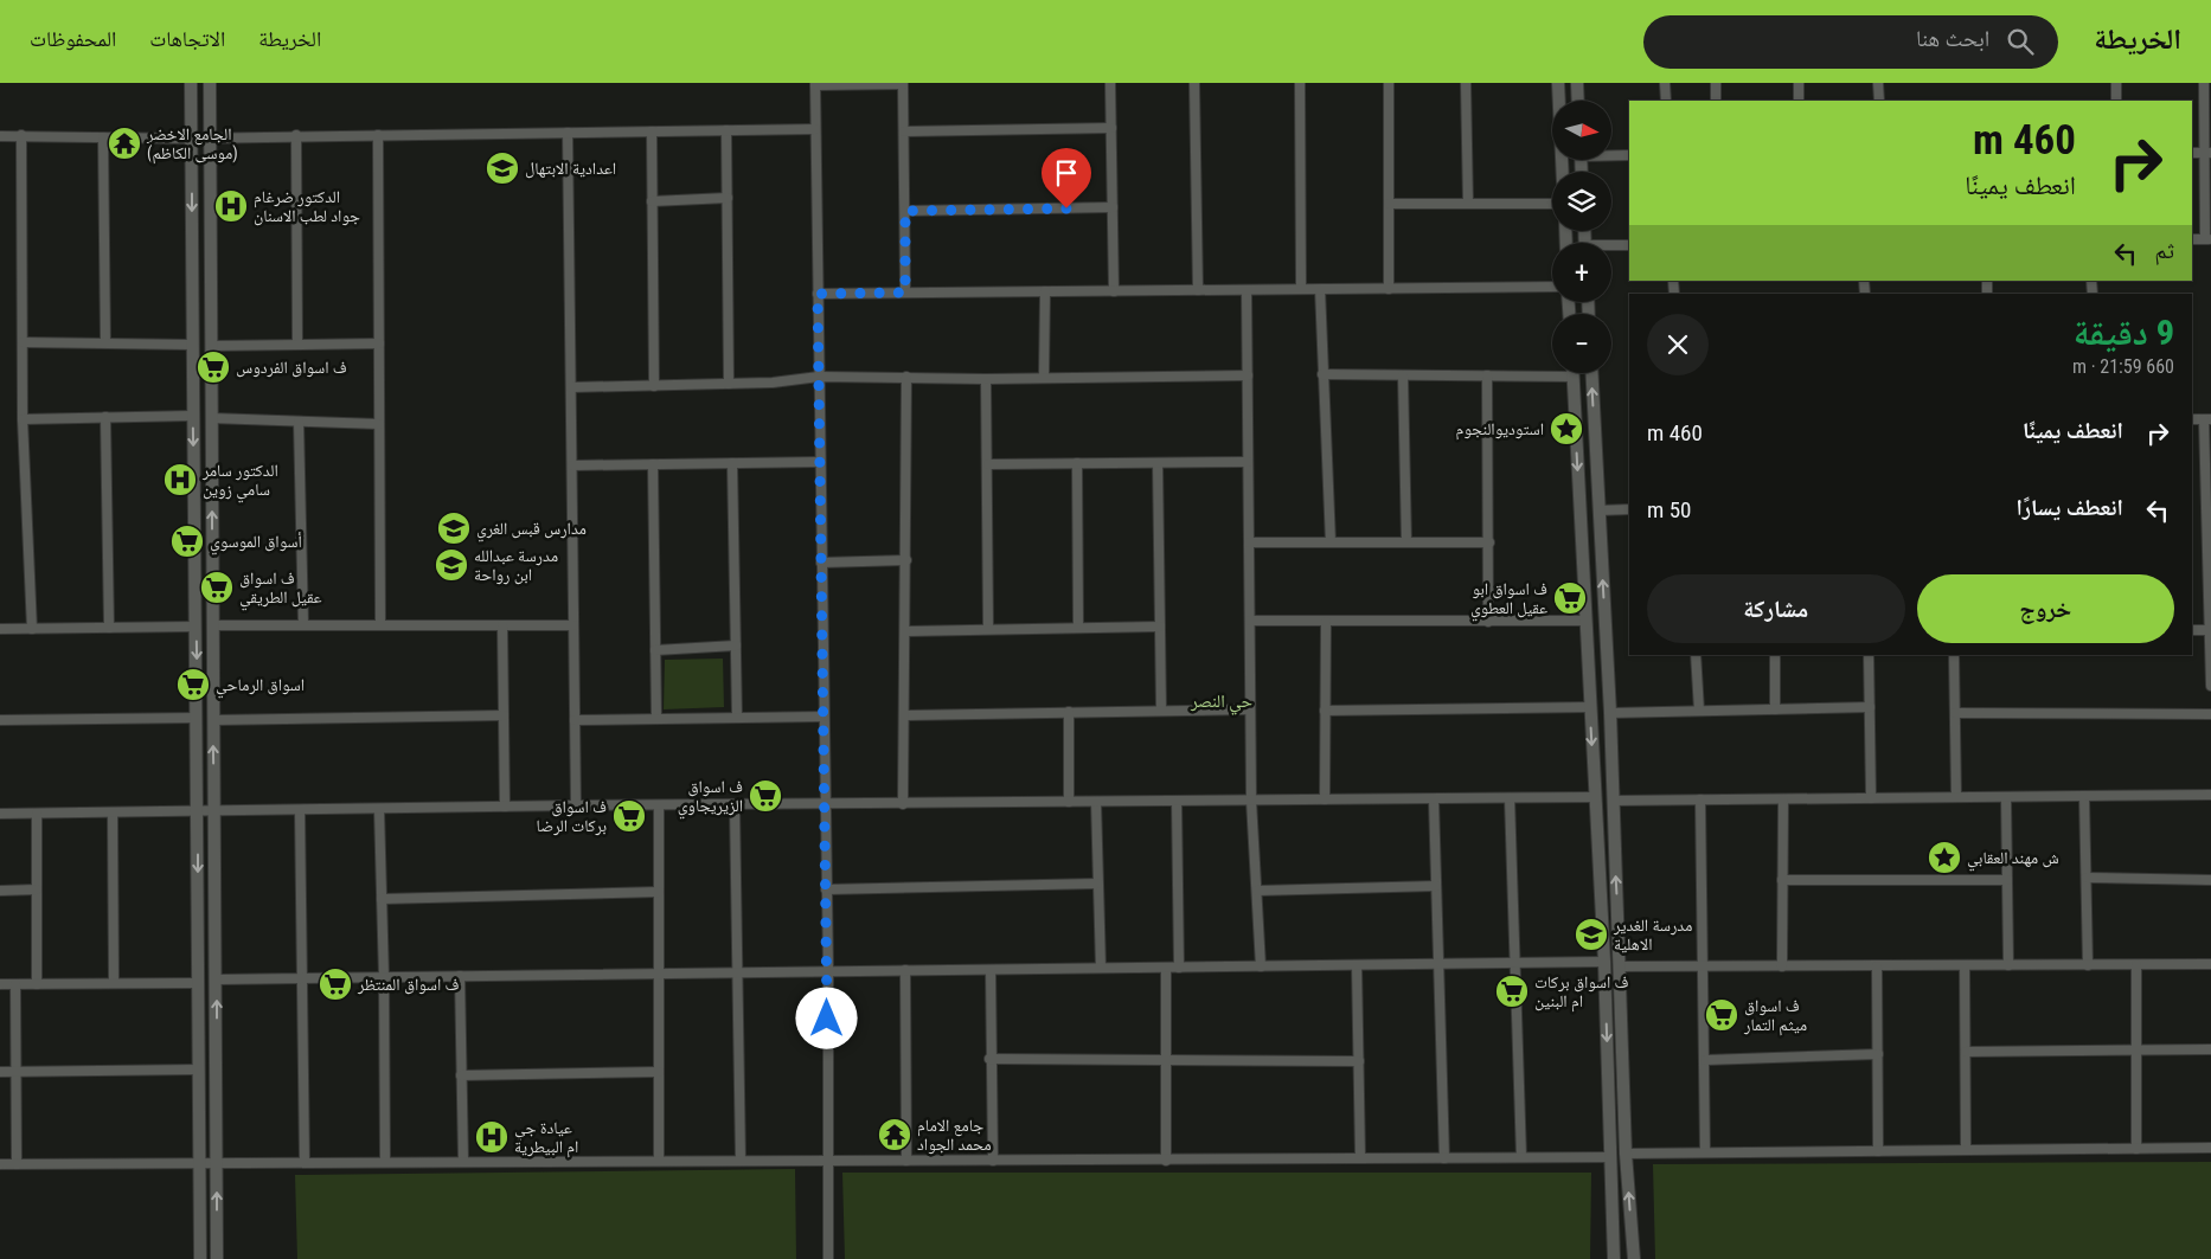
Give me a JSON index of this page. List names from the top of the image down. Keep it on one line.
{"districts":["حي النصر"],"places":{"temple":["الجامع الاخضر (موسى الكاظم)","جامع الامام محمد الجواد"],"school or university":["اعدادية الابتهال","مدارس قبس الغري","مدرسة عبدالله ابن رواحة","مدرسة الغدير الاهلية"],"hospital":["الدكتور ضرغام جواد لطب الاسنان","الدكتور سامر سامي زوين","عيادة جي ام البيطرية"],"supermarket":["ف اسواق الفردوس","أسواق الموسوي","ف اسواق عقيل الطريقي","ف اسواق ابو عقيل العطوي","اسواق الرماحي","ف اسواق الزيريجاوي","ف اسواق بركات الرضا","ف اسواق المنتظر","ف اسواق بركات ام البنين","ف اسواق ميثم التمار"],"place":["استوديوالنجوم","ش مهند العقابي"]},"north":"right","page":{"header":"الخريطة","search":"ابحث هنا","nav":["الخريطة","الاتجاهات","المحفوظات"],"map_buttons":["+","−"],"turn":["460 m","انعطف يمينًا"],"then":"ثم","heading":["9 دقيقة","660 m · 21:59"],"list":[{"name":"انعطف يمينًا","value":"460 m"},{"name":"انعطف يسارًا","value":"50 m"}],"buttons":["خروج","مشاركة"]}}
